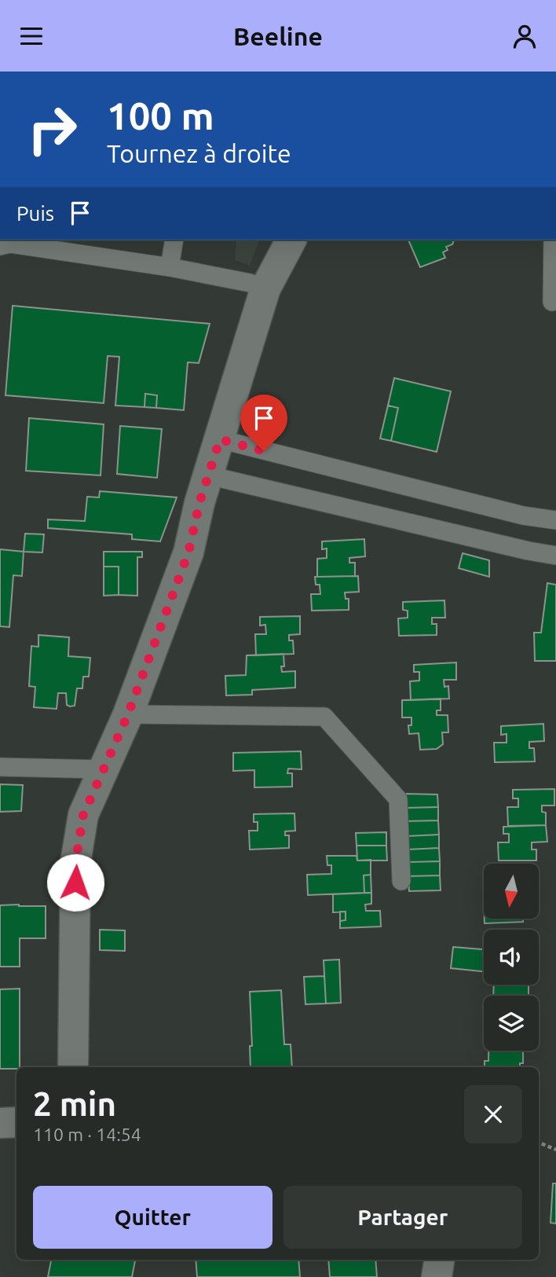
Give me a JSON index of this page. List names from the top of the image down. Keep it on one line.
{"north":"bottom","page":{"header":"Beeline","turn":["100 m","Tournez à droite"],"then":"Puis","heading":["2 min","110 m · 14:54"],"buttons":["Quitter","Partager"]}}
